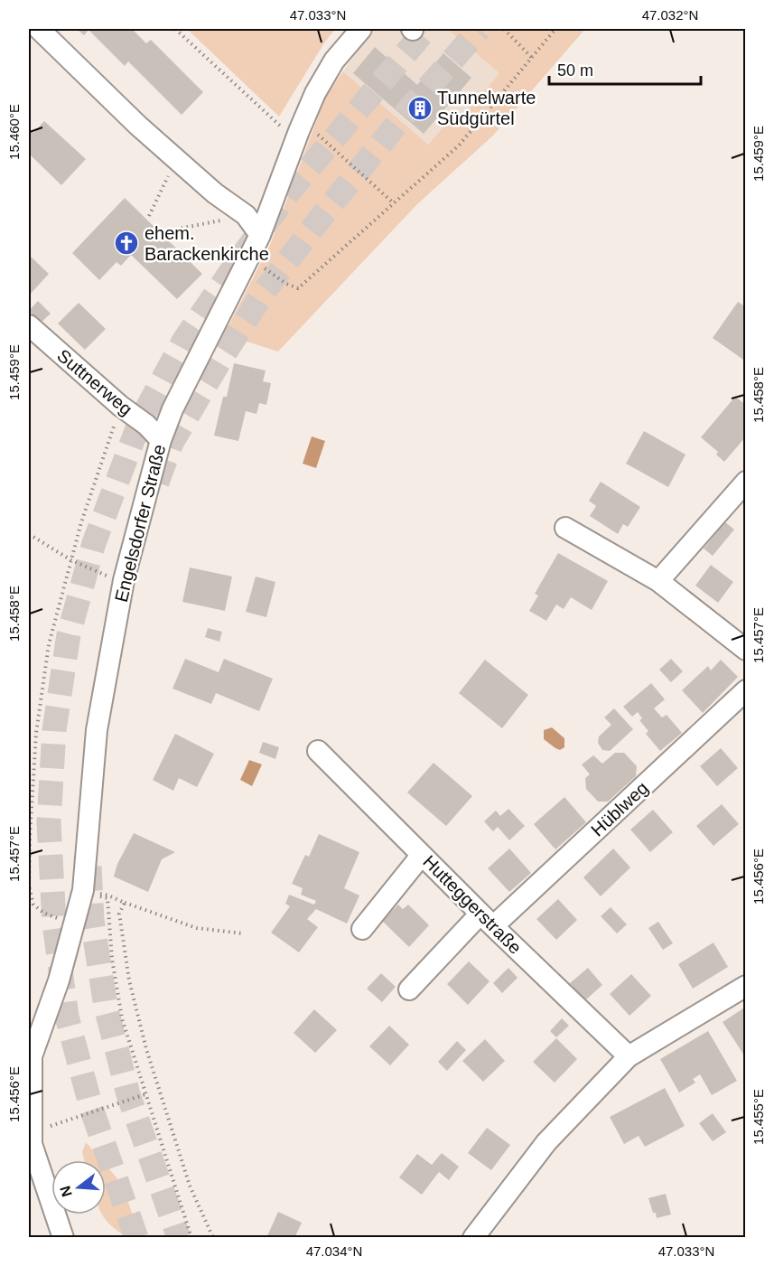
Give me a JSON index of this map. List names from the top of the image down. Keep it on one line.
{"streets":{"street":["Suttnerweg","Engelsdorfer Straße","Hüblweg","Hutteggerstraße"]},"crossings":[["Suttnerweg","Engelsdorfer Straße"],["Hüblweg","Hutteggerstraße"]],"places":{"building":["Tunnelwarte Südgürtel"],"church":["ehem. Barackenkirche"]},"scale_bar":"50 m","north":"left","coordinates":["47.033°N","47.032°N","15.460°E","15.459°E","15.458°E","15.457°E","15.456°E","15.455°E","47.034°N"]}
